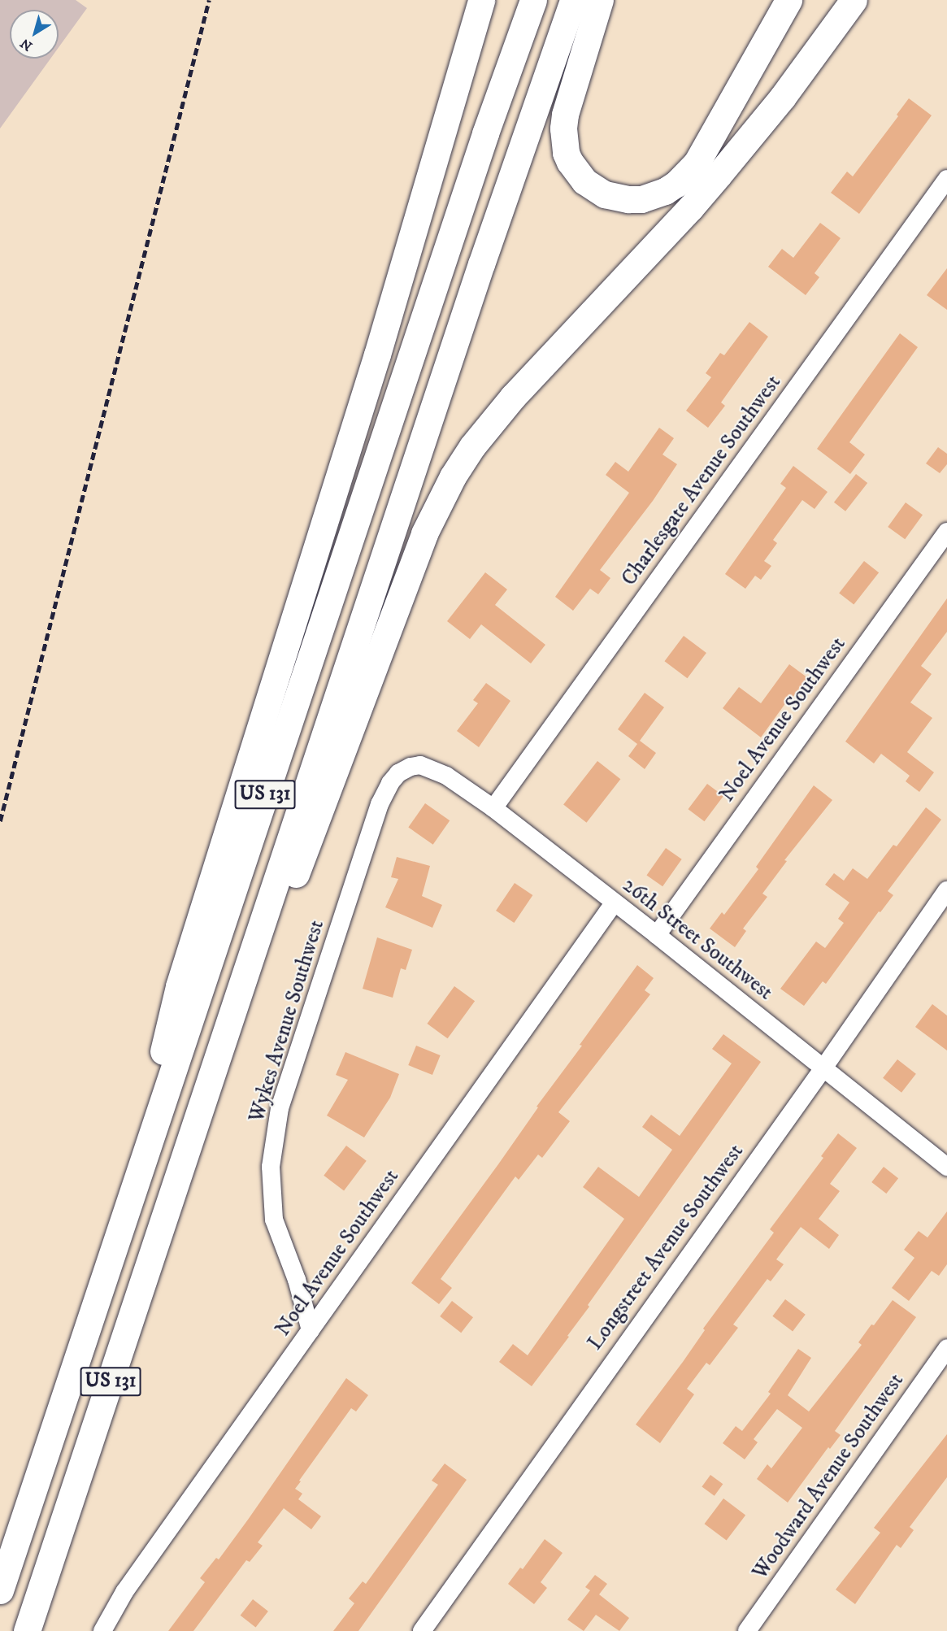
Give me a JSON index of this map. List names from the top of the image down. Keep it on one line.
{"streets":{"highway":["US 131"],"street":["Charlesgate Avenue Southwest","Noel Avenue Southwest","26th Street Southwest","Wykes Avenue Southwest","Longstreet Avenue Southwest","Woodward Avenue Southwest"]},"crossings":[["Charlesgate Avenue Southwest","26th Street Southwest"],["Noel Avenue Southwest","26th Street Southwest"],["Noel Avenue Southwest","Wykes Avenue Southwest"],["26th Street Southwest","Wykes Avenue Southwest"],["26th Street Southwest","Longstreet Avenue Southwest"]],"north":"bottom left"}
